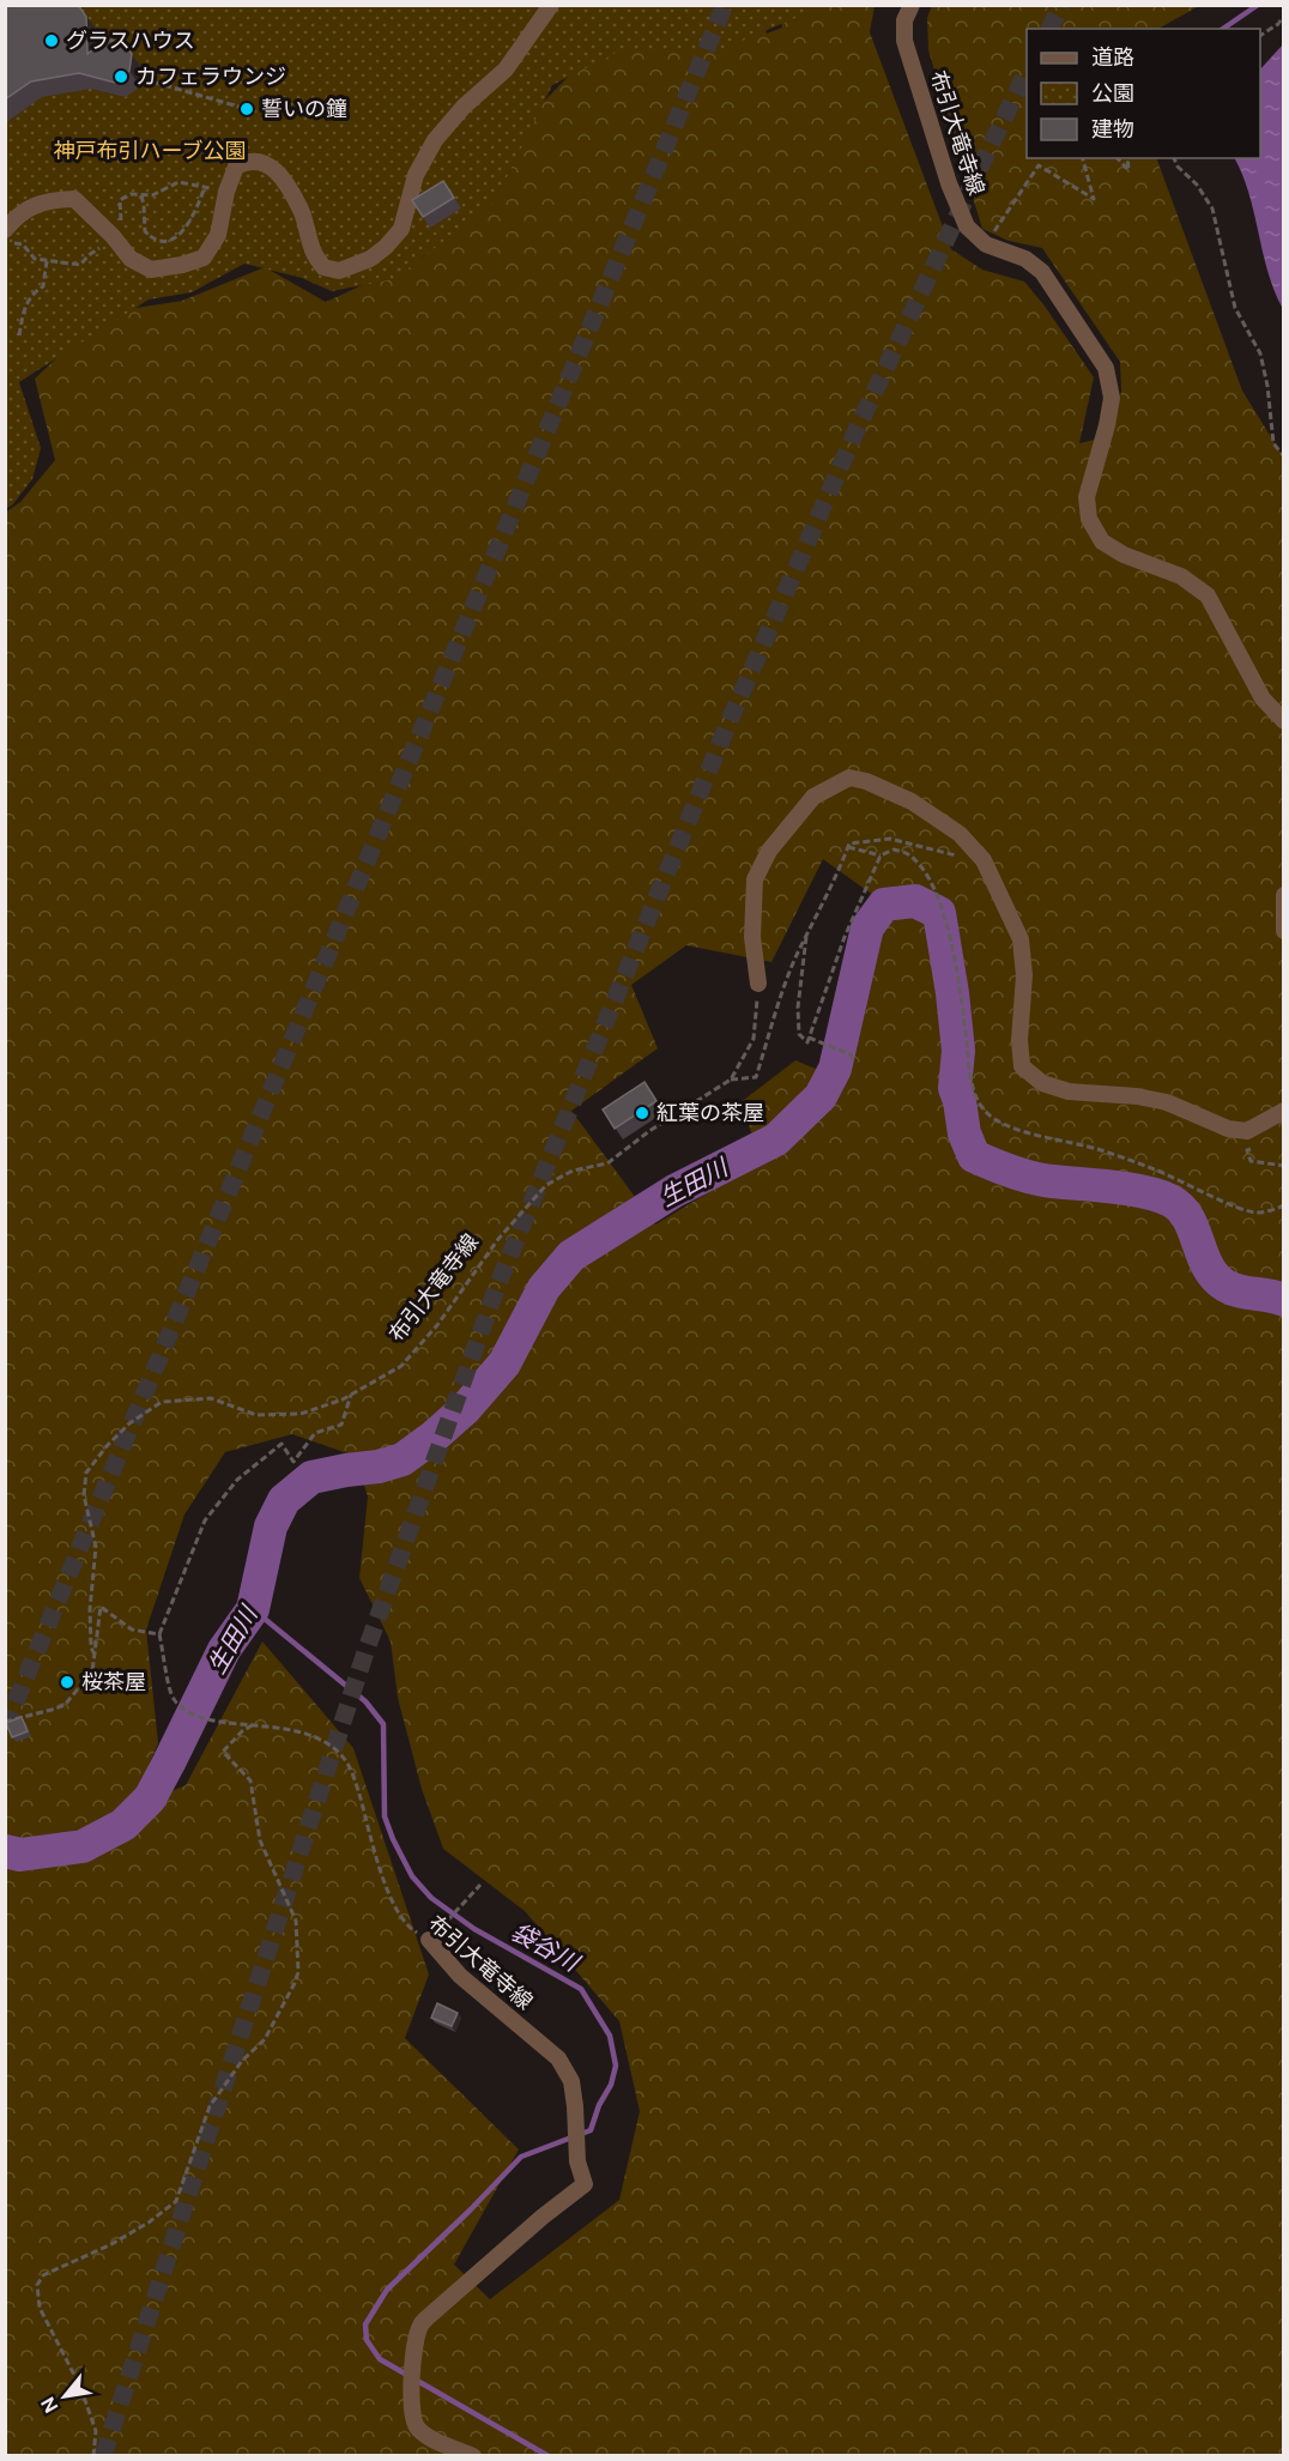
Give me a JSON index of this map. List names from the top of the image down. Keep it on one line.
{"streets":{"street":["布引大竜寺線"]},"water":["生田川","袋谷川"],"parks":["神戸布引ハーブ公園"],"places":["グラスハウス","カフェラウンジ","誓いの鐘","紅葉の茶屋","桜茶屋"],"legend":["道路","公園","建物"],"north":"bottom left"}
